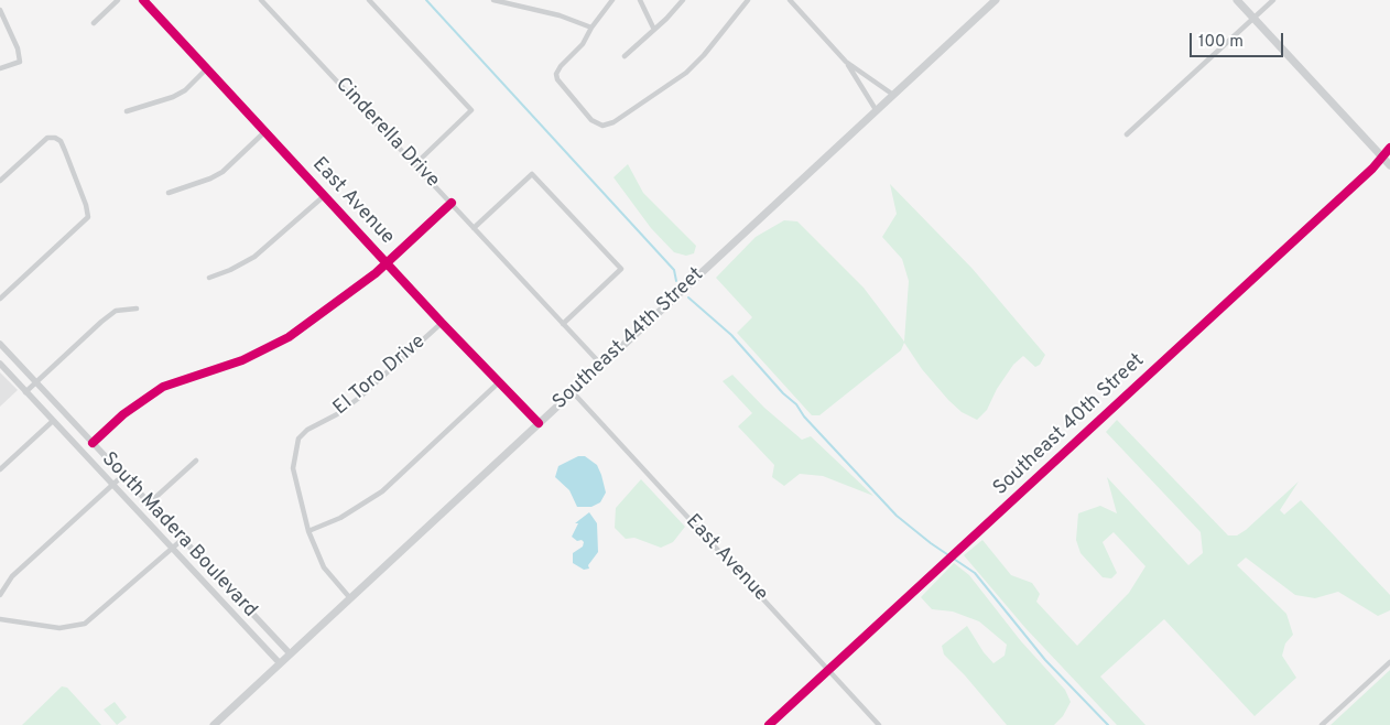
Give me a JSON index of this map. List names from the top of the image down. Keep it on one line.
{"streets":{"main road":["Southeast 44th Street"],"street":["Cinderella Drive","East Avenue","El Toro Drive","Southeast 40th Street","South Madera Boulevard"]},"crossings":[["Cinderella Drive","Southeast 44th Street"],["East Avenue","Southeast 44th Street"],["East Avenue","El Toro Drive"],["East Avenue","Southeast 40th Street"],["Southeast 44th Street","El Toro Drive"],["Southeast 44th Street","South Madera Boulevard"]],"scale_bar":"100 m"}
